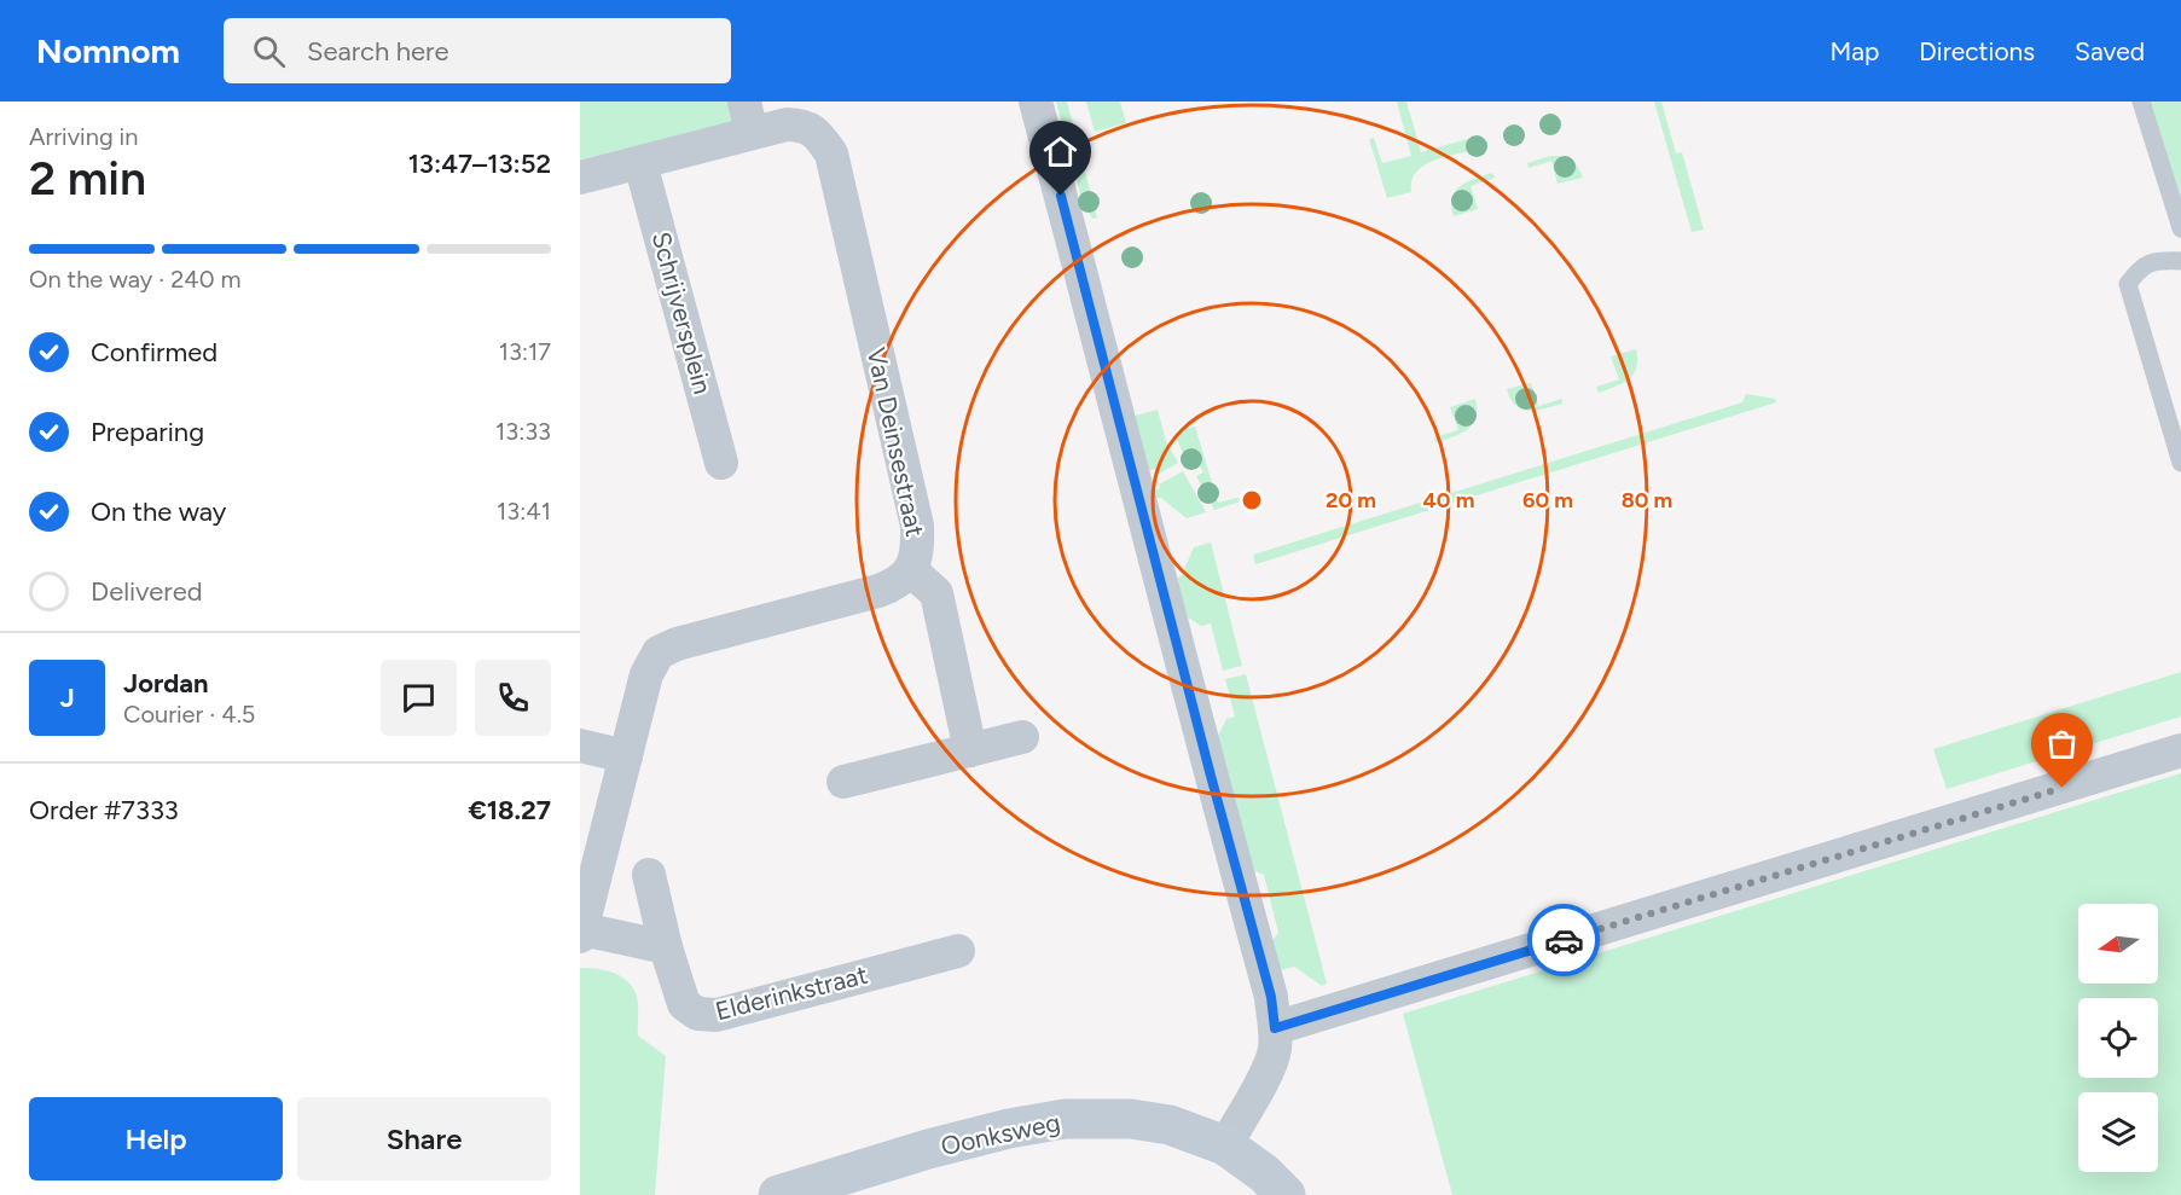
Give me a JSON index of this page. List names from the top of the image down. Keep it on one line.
{"streets":{"main road":["Oonksweg"],"street":["Schrijversplein","Van Deinsestraat","Elderinkstraat"]},"crossings":[["Schrijversplein","Van Deinsestraat"]],"north":"left","page":{"header":"Nomnom","search":"Search here","nav":["Map","Directions","Saved"],"heading":["2 min","Arriving in","13:47–13:52"],"panel":["Jordan","Courier · 4.5","Order #7333","€18.27"],"bar":"On the way · 240 m","list":[["Confirmed","13:17"],["Preparing","13:33"],["On the way","13:41"],"Delivered"],"round":"J","buttons":["Help","Share"]},"rings":["20 m","40 m","60 m","80 m"]}
